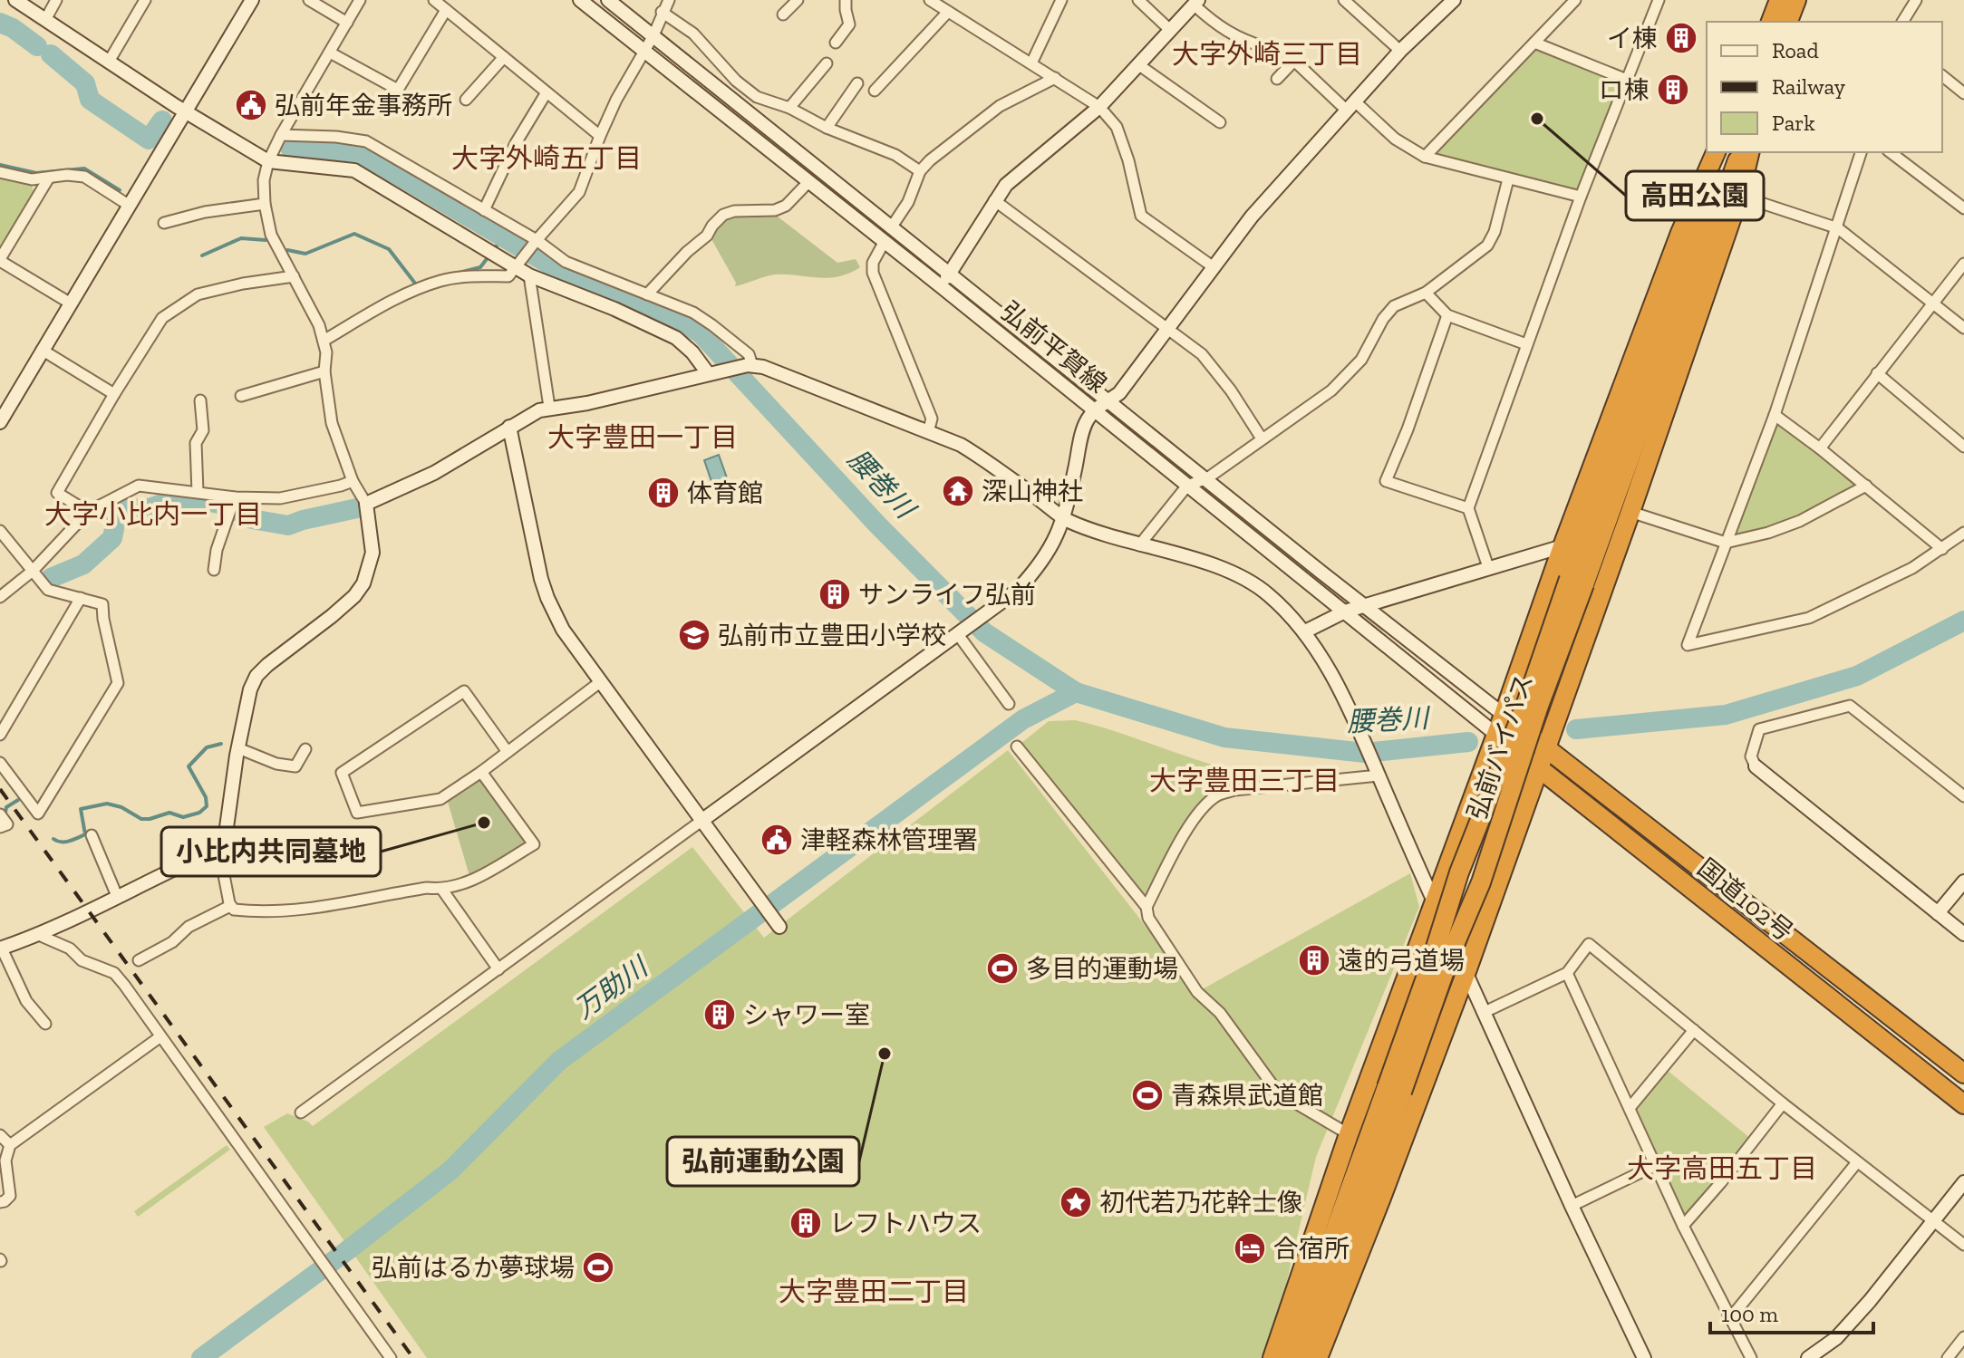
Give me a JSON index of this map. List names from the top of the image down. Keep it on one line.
{"streets":{"highway":["弘前バイパス","国道102号"],"street":["弘前平賀線"]},"crossings":[["弘前平賀線","国道102号"]],"districts":["大字外崎三丁目","大字外崎五丁目","大字豊田一丁目","大字小比内一丁目","大字豊田三丁目","大字高田五丁目","大字豊田二丁目"],"water":["腰巻川","万助川"],"places":{"building":["イ棟","ロ棟","体育館","サンライフ弘前","遠的弓道場","シャワー室","レフトハウス"],"public building":["弘前年金事務所","津軽森林管理署"],"other":["高田公園","小比内共同墓地","弘前運動公園"],"temple":["深山神社"],"school or university":["弘前市立豊田小学校"],"sports":["多目的運動場","青森県武道館","弘前はるか夢球場"],"place":["初代若乃花幹士像"],"hotel":["合宿所"]},"legend":["Road","Railway","Park"],"scale_bar":"100 m"}
